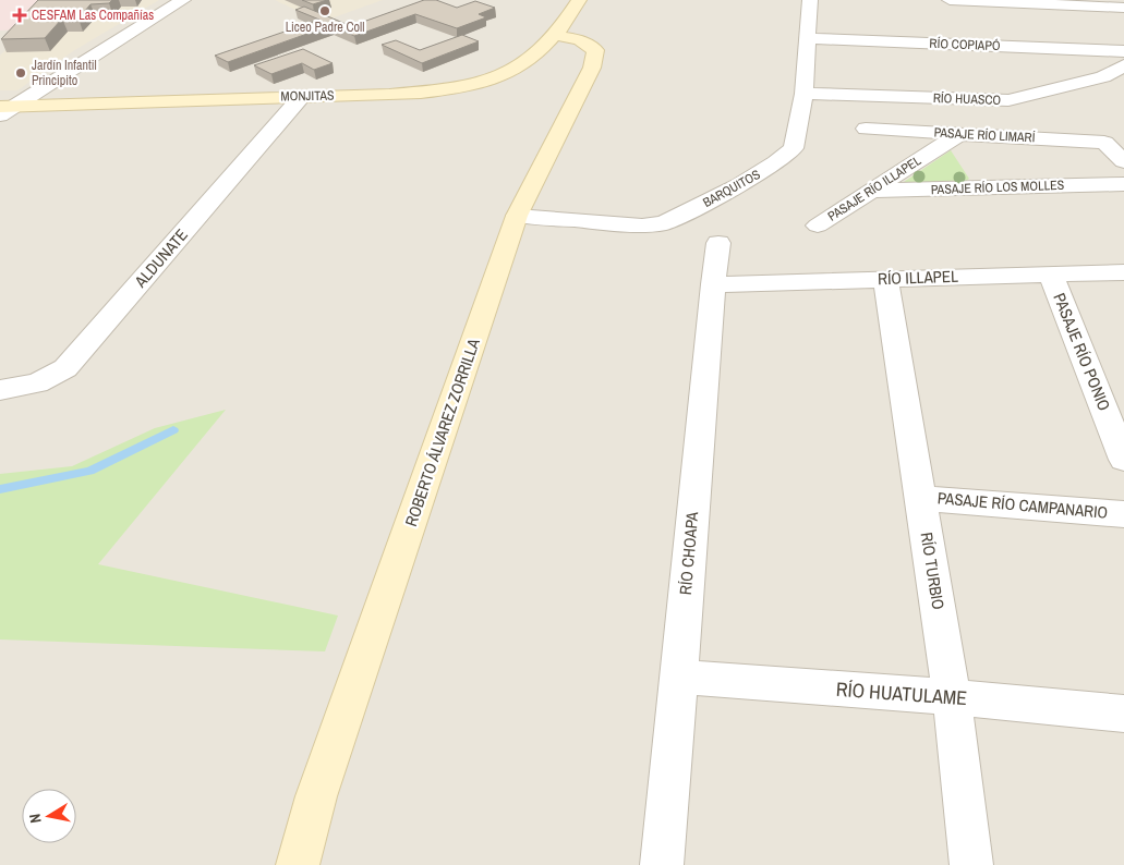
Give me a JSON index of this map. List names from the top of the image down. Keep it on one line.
{"streets":{"main road":["MONJITAS","ROBERTO ÁLVAREZ ZORRILLA"],"street":["RÍO COPIAPÓ","RÍO HUASCO","PASAJE RÍO LIMARÍ","PASAJE RÍO LOS MOLLES","BARQUITOS","PASAJE RÍO ILLAPEL","ALDUNATE","RÍO ILLAPEL","PASAJE RÍO PONIO","PASAJE RÍO CAMPANARIO","RÍO CHOAPA","RÍO TURBIO","RÍO HUATULAME"]},"crossings":[["RÍO COPIAPÓ","BARQUITOS"],["MONJITAS","ALDUNATE"],["MONJITAS","ROBERTO ÁLVAREZ ZORRILLA"],["RÍO HUASCO","BARQUITOS"],["PASAJE RÍO LIMARÍ","PASAJE RÍO ILLAPEL"],["PASAJE RÍO LOS MOLLES","PASAJE RÍO ILLAPEL"],["BARQUITOS","ROBERTO ÁLVAREZ ZORRILLA"],["RÍO ILLAPEL","PASAJE RÍO PONIO"],["RÍO ILLAPEL","RÍO CHOAPA"],["RÍO ILLAPEL","RÍO TURBIO"],["PASAJE RÍO CAMPANARIO","RÍO TURBIO"],["RÍO CHOAPA","RÍO HUATULAME"],["RÍO TURBIO","RÍO HUATULAME"]],"places":{"other":["Liceo Padre Coll","Jardín Infantil Principito"],"health":["CESFAM Las Compañías"]},"north":"left"}
